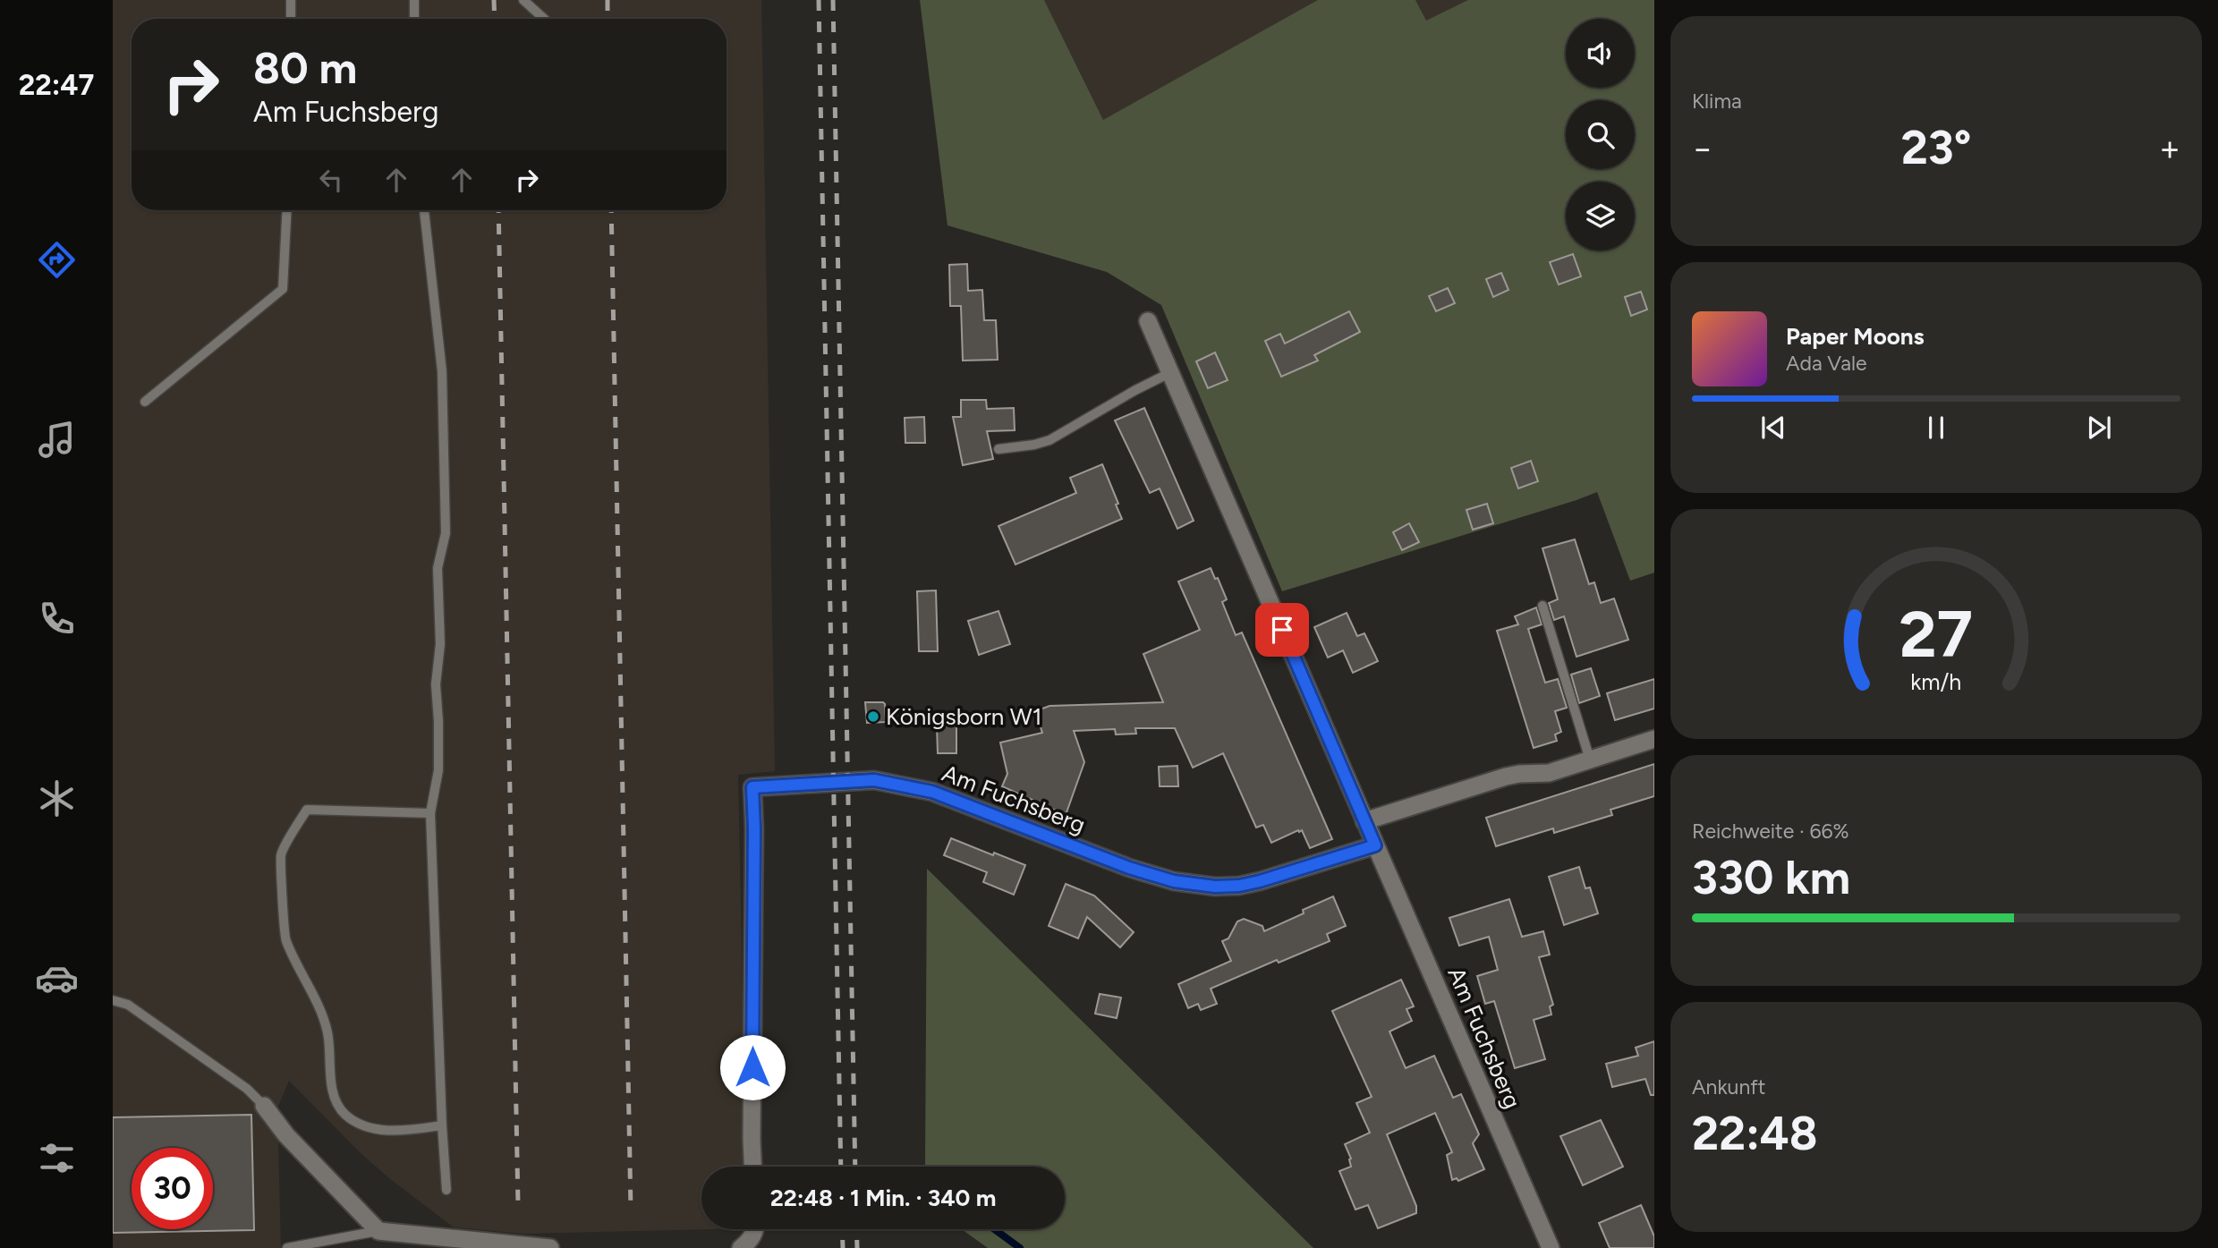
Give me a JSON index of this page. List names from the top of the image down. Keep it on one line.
{"streets":{"street":["Am Fuchsberg"]},"places":["Königsborn W1"],"page":{"tabs":"22:47","tile":["Klima",["Reichweite · 66%","330 km"],["Ankunft","22:48"]],"turn":["80 m","Am Fuchsberg"],"heat":["−","23°","+"],"song":["Paper Moons","Ada Vale"],"limit":"30","trip":"22:48 · 1 Min. · 340 m","gauge":["27","km/h"]}}
